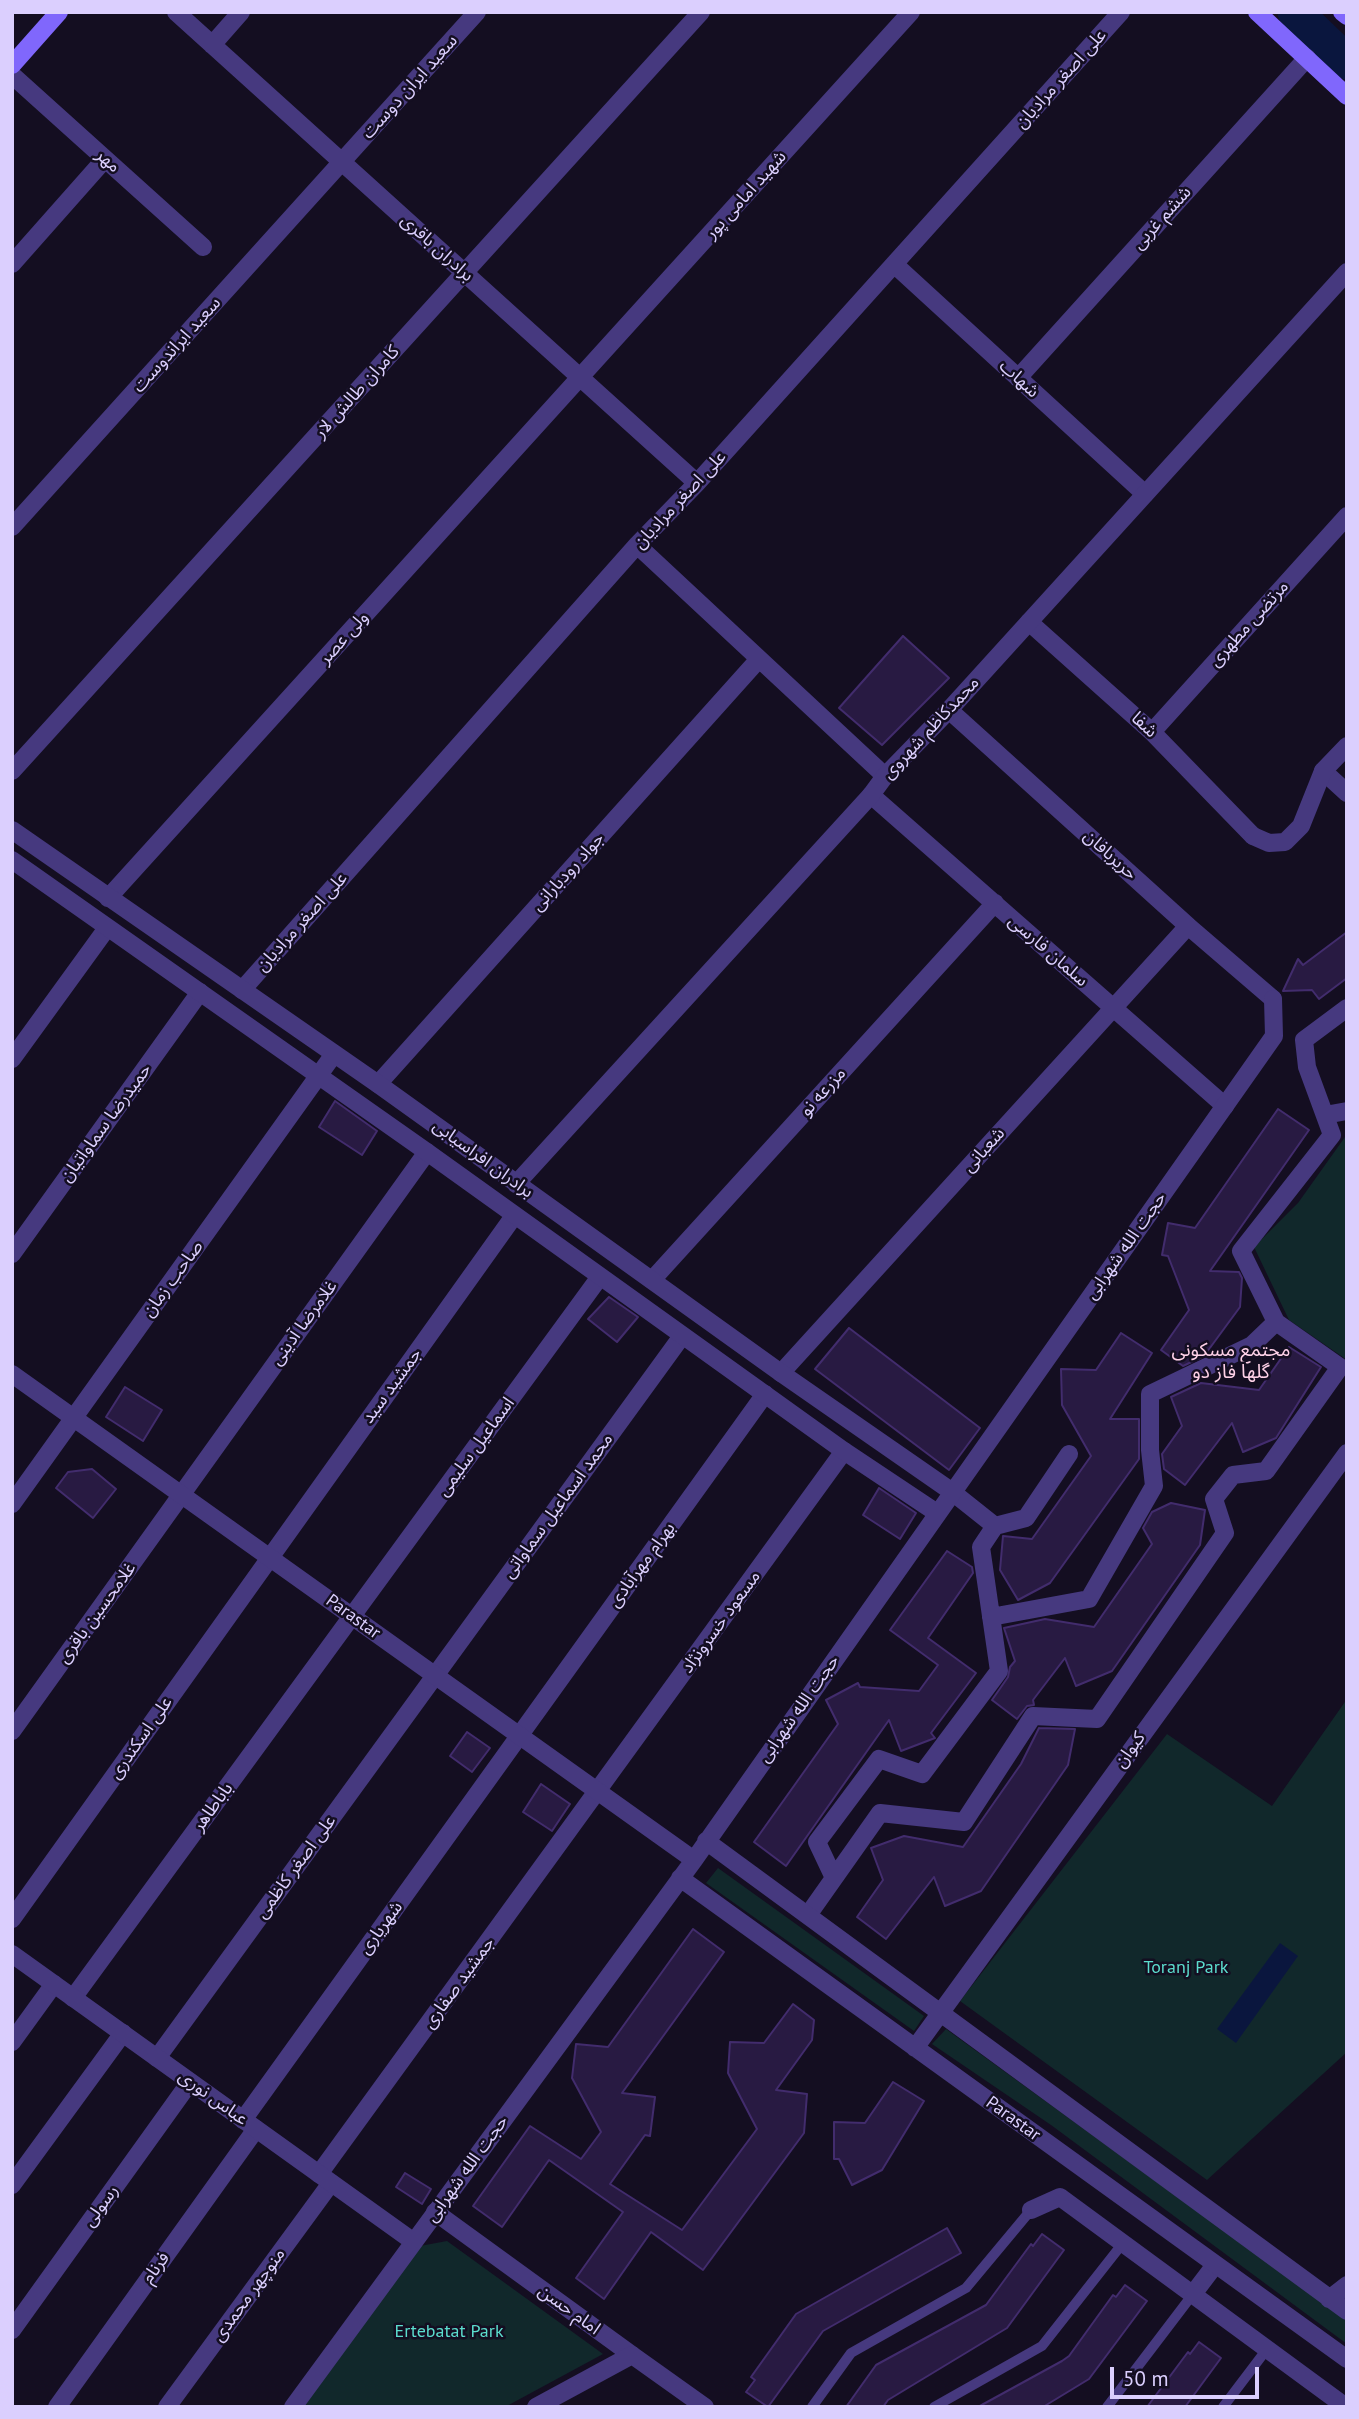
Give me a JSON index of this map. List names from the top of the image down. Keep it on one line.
{"streets":{"street":["علی اصغر مرادیان","سعید ایران دوست","مهر","شهید امامی پور","ششم غربی","برادران باقری","سعید ایراندوست","شهاب","کامران طالش لار","مرتضی مطهری","ولی عصر","شفا","محمدکاظم شهروی","حریربافان","جواد رودبارانی","سلمان فارسی","مزرعه نو","حمیدرضا سماواتیان","شعبانی","برادران افراسیابی","حجت الله شهرابی","صاحب زمان","غلامرضا آدینی","جمشید سید","اسماعیل سلیمی","محمد اسماعیل سماواتی","بهرام مهرآبادی","غلامحسین باقری","Parastar","مسعود خسرونژاد","علی اسکندری","کیوان","باباطاهر","علی اصغر کاظمی","شهریاری","جمشید صفاری","عباس نوری","رسولى","فرنام","منوچهر محمدی","امام حسن"]},"crossings":[["علی اصغر مرادیان","برادران باقری"],["علی اصغر مرادیان","شهاب"],["علی اصغر مرادیان","برادران افراسیابی"],["سعید ایران دوست","برادران باقری"],["سعید ایران دوست","سعید ایراندوست"],["شهید امامی پور","برادران باقری"],["شهید امامی پور","ولی عصر"],["ششم غربی","شهاب"],["برادران باقری","سعید ایراندوست"],["برادران باقری","کامران طالش لار"],["برادران باقری","ولی عصر"],["شهاب","محمدکاظم شهروی"],["مرتضی مطهری","شفا"],["ولی عصر","برادران افراسیابی"],["شفا","محمدکاظم شهروی"],["محمدکاظم شهروی","حریربافان"],["محمدکاظم شهروی","سلمان فارسی"],["محمدکاظم شهروی","برادران افراسیابی"],["حریربافان","شعبانی"],["حریربافان","حجت الله شهرابی"],["جواد رودبارانی","برادران افراسیابی"],["سلمان فارسی","مزرعه نو"],["سلمان فارسی","شعبانی"],["سلمان فارسی","حجت الله شهرابی"],["مزرعه نو","برادران افراسیابی"],["حمیدرضا سماواتیان","برادران افراسیابی"],["شعبانی","برادران افراسیابی"],["برادران افراسیابی","حجت الله شهرابی"],["برادران افراسیابی","صاحب زمان"],["برادران افراسیابی","غلامرضا آدینی"],["برادران افراسیابی","جمشید سید"],["برادران افراسیابی","اسماعیل سلیمی"],["برادران افراسیابی","محمد اسماعیل سماواتی"],["برادران افراسیابی","بهرام مهرآبادی"],["برادران افراسیابی","مسعود خسرونژاد"],["حجت الله شهرابی","Parastar"],["حجت الله شهرابی","عباس نوری"],["حجت الله شهرابی","امام حسن"],["صاحب زمان","Parastar"],["غلامرضا آدینی","غلامحسین باقری"],["غلامرضا آدینی","Parastar"],["جمشید سید","Parastar"],["جمشید سید","علی اسکندری"],["اسماعیل سلیمی","Parastar"],["اسماعیل سلیمی","باباطاهر"],["محمد اسماعیل سماواتی","Parastar"],["محمد اسماعیل سماواتی","علی اصغر کاظمی"],["بهرام مهرآبادی","Parastar"],["بهرام مهرآبادی","شهریاری"],["غلامحسین باقری","Parastar"],["Parastar","مسعود خسرونژاد"],["Parastar","علی اسکندری"],["Parastar","کیوان"],["Parastar","باباطاهر"],["Parastar","علی اصغر کاظمی"],["Parastar","شهریاری"],["Parastar","جمشید صفاری"],["مسعود خسرونژاد","جمشید صفاری"],["باباطاهر","عباس نوری"],["علی اصغر کاظمی","عباس نوری"],["شهریاری","عباس نوری"],["شهریاری","فرنام"],["جمشید صفاری","عباس نوری"],["جمشید صفاری","منوچهر محمدی"],["عباس نوری","رسولى"],["عباس نوری","فرنام"],["عباس نوری","منوچهر محمدی"]],"districts":["مجتمع مسکونی گلها فاز دو"],"parks":["Toranj Park","Ertebatat Park"],"scale_bar":"50 m"}
